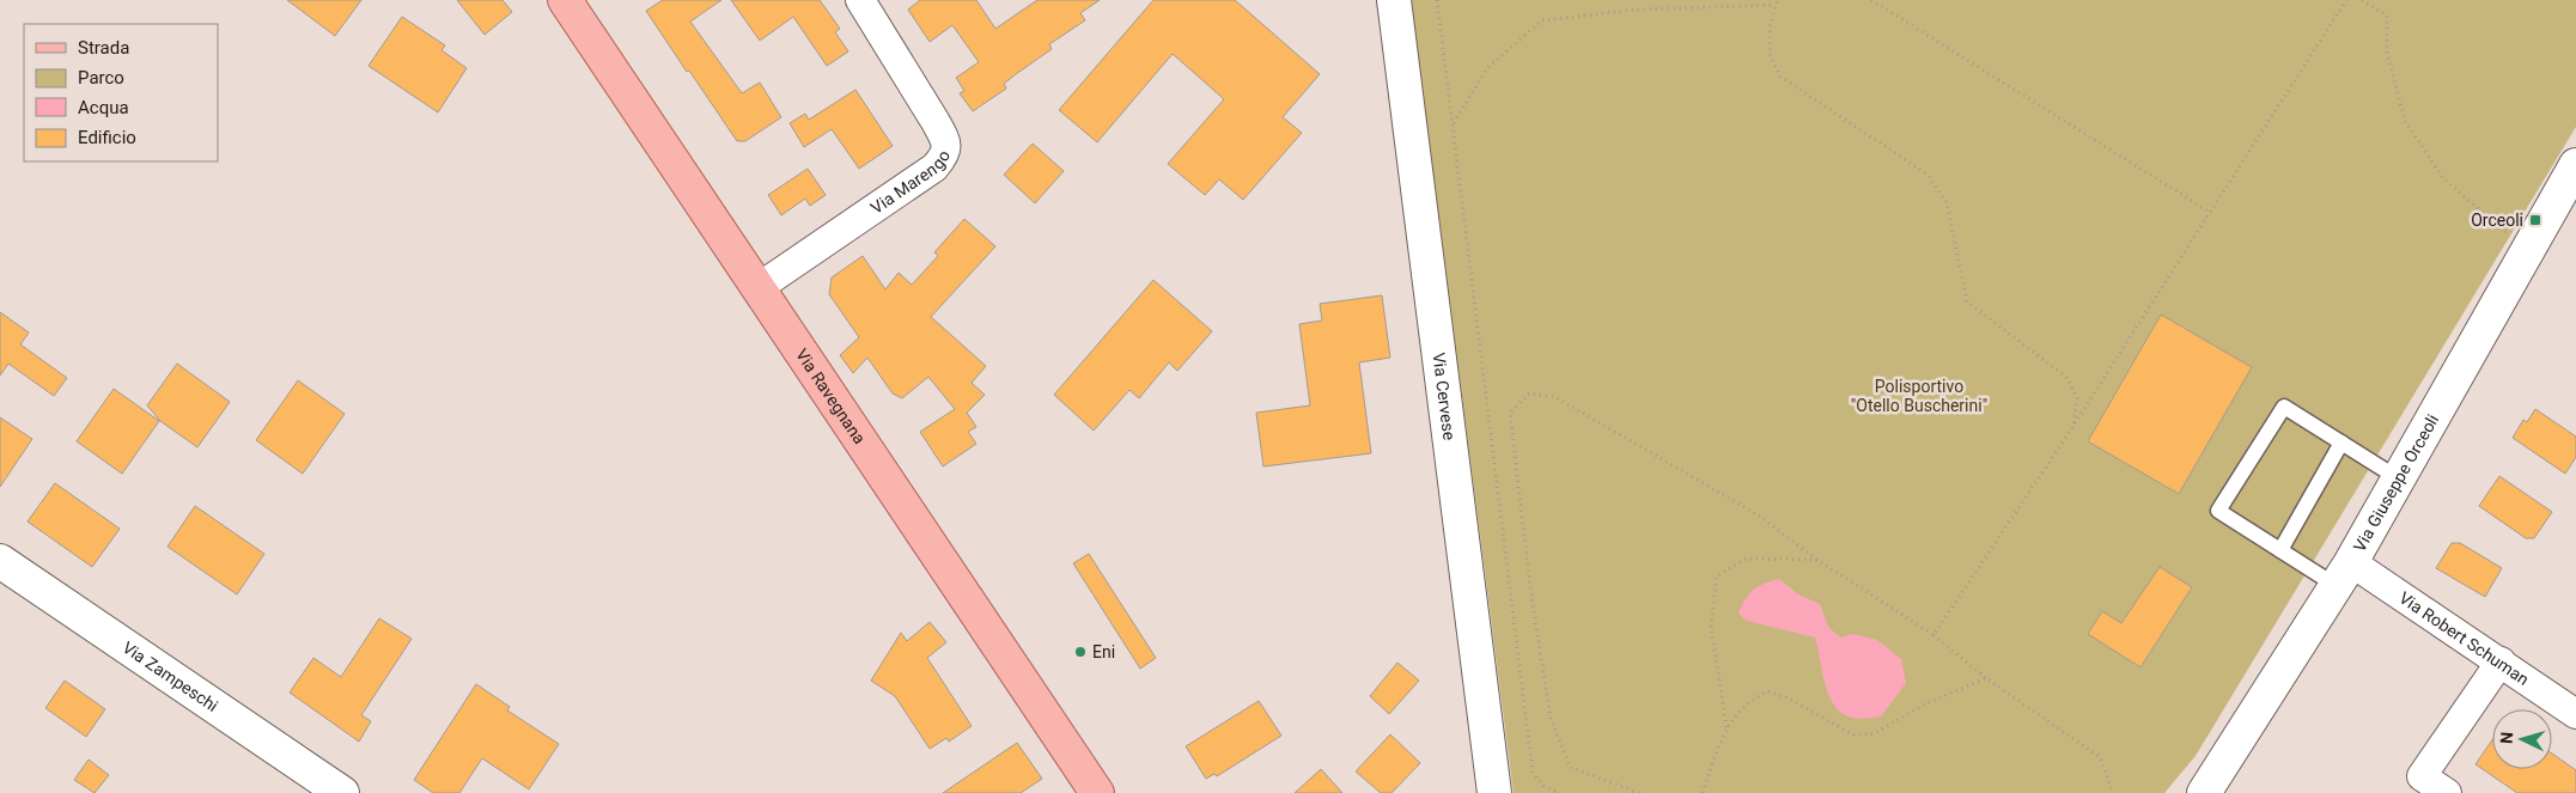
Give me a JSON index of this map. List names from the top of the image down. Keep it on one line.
{"streets":{"main road":["Via Ravegnana"],"street":["Via Marengo","Via Cervese","Via Giuseppe Orceoli","Via Robert Schuman","Via Zampeschi"]},"crossings":[["Via Marengo","Via Ravegnana"],["Via Giuseppe Orceoli","Via Robert Schuman"]],"parks":["Polisportivo \"Otello Buscherini\""],"places":{"transit":["Orceoli"],"other":["Eni"]},"legend":["Strada","Parco","Acqua","Edificio"],"north":"left"}
